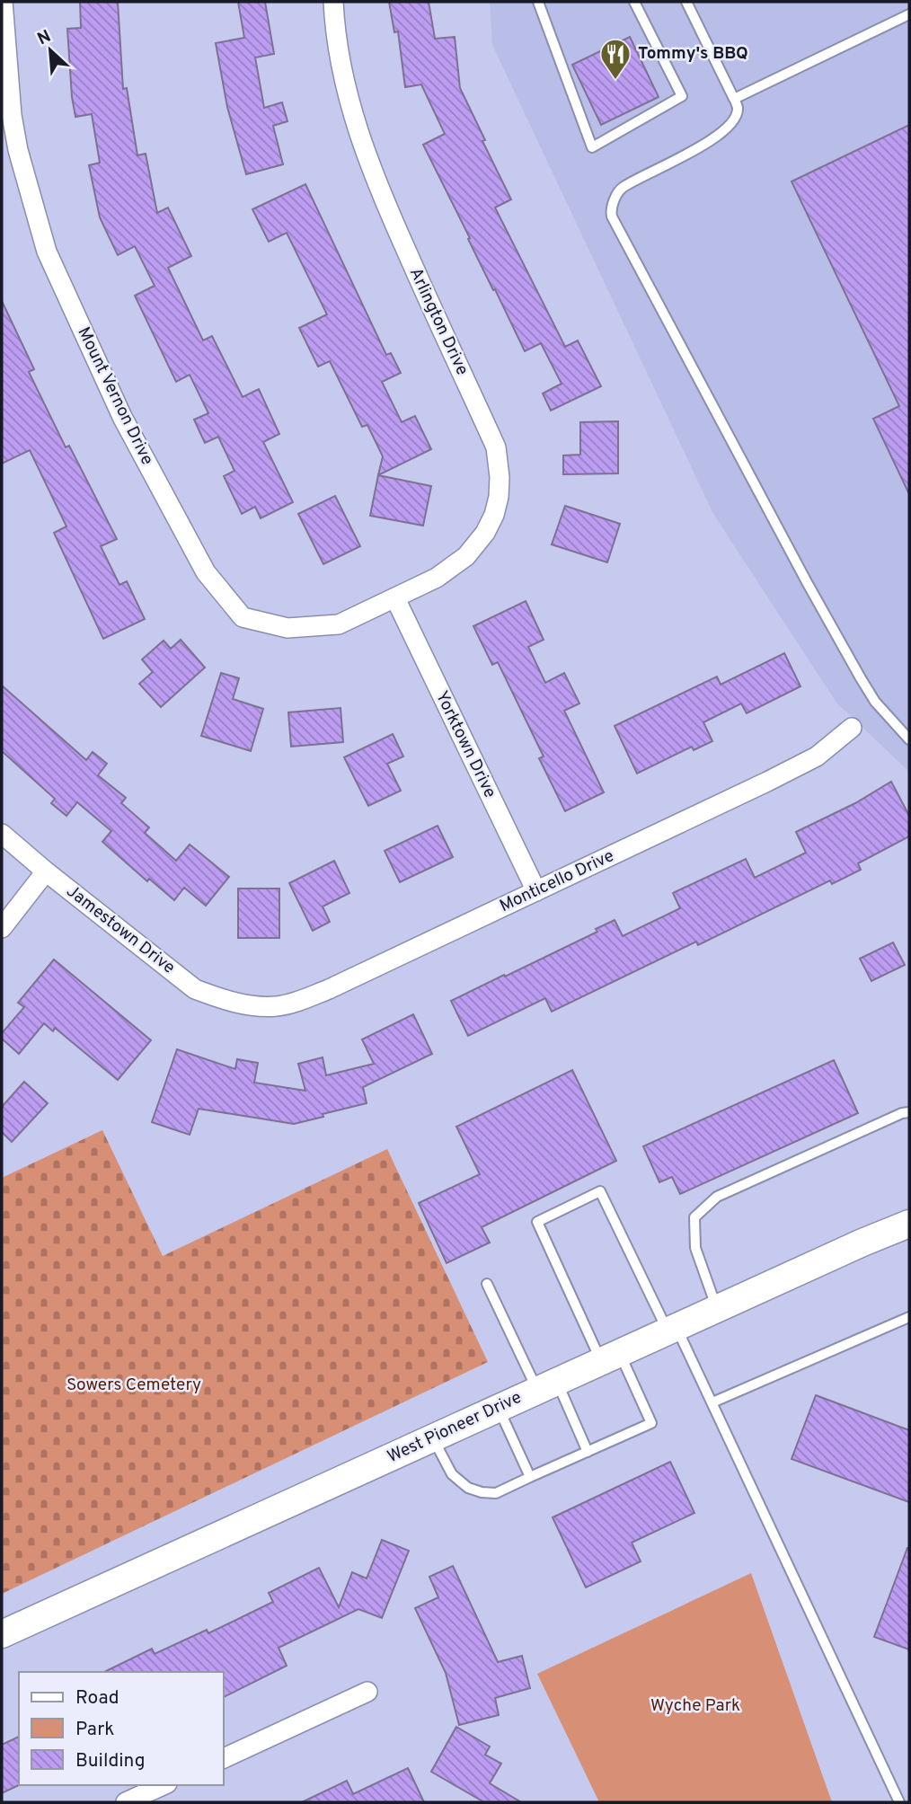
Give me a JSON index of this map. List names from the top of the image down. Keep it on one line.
{"streets":{"main road":["West Pioneer Drive"],"street":["Arlington Drive","Mount Vernon Drive","Yorktown Drive","Monticello Drive","Jamestown Drive"]},"crossings":[["Arlington Drive","Mount Vernon Drive"],["Arlington Drive","Yorktown Drive"],["Mount Vernon Drive","Yorktown Drive"],["Yorktown Drive","Monticello Drive"],["Monticello Drive","Jamestown Drive"]],"parks":["Sowers Cemetery","Wyche Park"],"places":{"restaurant":["Tommy's BBQ"]},"legend":["Road","Park","Building"],"north":"top left"}
